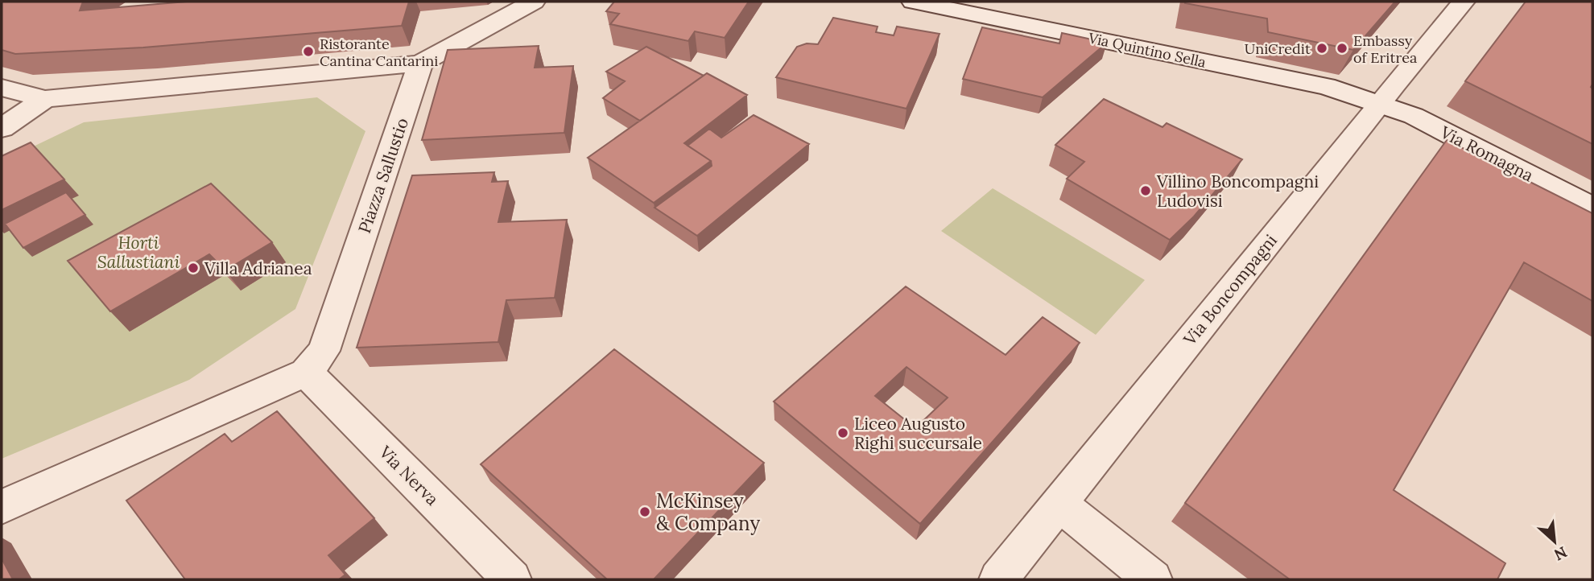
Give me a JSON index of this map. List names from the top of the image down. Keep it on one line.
{"streets":{"street":["Via Quintino Sella","Via Romagna","Piazza Sallustio","Via Boncompagni","Via Nerva"]},"crossings":[["Via Quintino Sella","Via Romagna"],["Via Quintino Sella","Via Boncompagni"],["Via Romagna","Via Boncompagni"],["Piazza Sallustio","Via Nerva"]],"parks":["Horti Sallustiani"],"places":["UniCredit","Embassy of Eritrea","Ristorante Cantina Cantarini","Villino Boncompagni Ludovisi","Villa Adrianea","Liceo Augusto Righi succursale","McKinsey & Company"],"north":"bottom right"}
